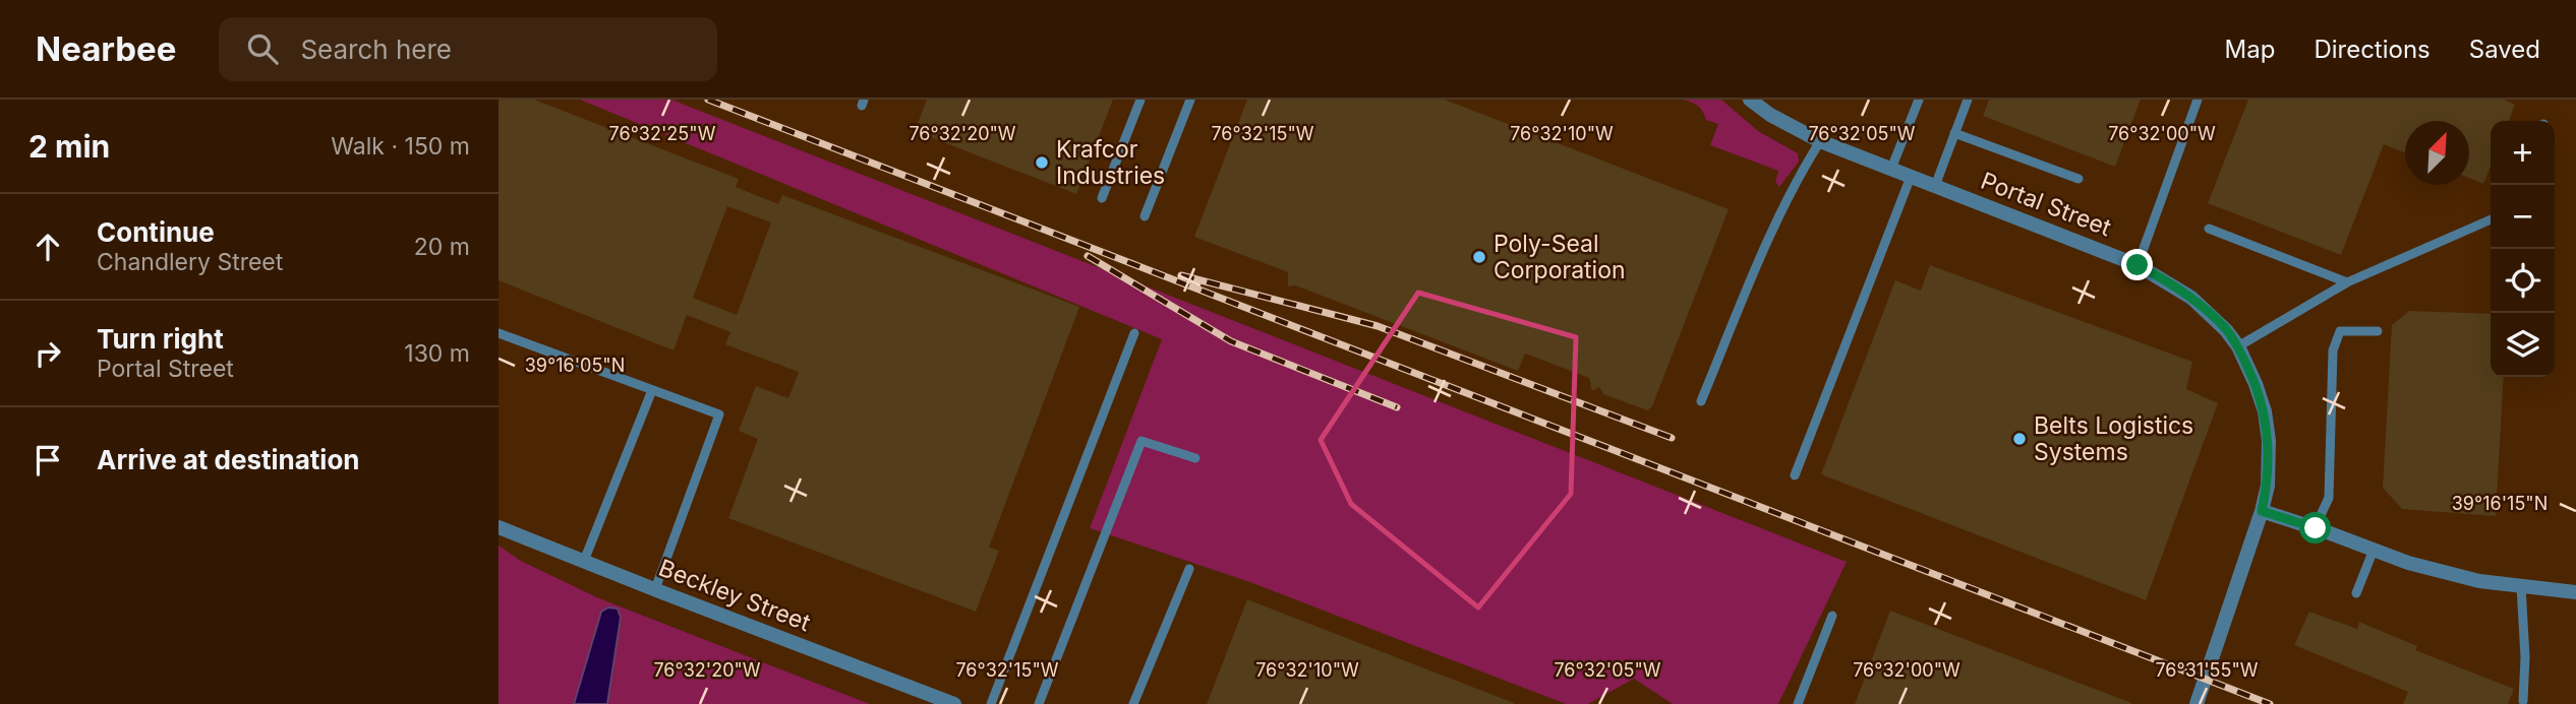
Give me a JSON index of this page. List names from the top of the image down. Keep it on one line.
{"streets":{"street":["Portal Street","Beckley Street"]},"places":["Krafcor Industries","Poly-Seal Corporation","Belts Logistics Systems"],"north":"top right","page":{"header":"Nearbee","search":"Search here","nav":["Map","Directions","Saved"],"heading":["2 min","Walk · 150 m"],"map_buttons":["+","−"],"list":[["Continue","Chandlery Street","20 m"],["Turn right","Portal Street","130 m"],"Arrive at destination"]},"coordinates":["76°32'25\"W","76°32'20\"W","76°32'15\"W","76°32'10\"W","76°32'05\"W","76°32'00\"W","39°16'05\"N","39°16'15\"N","76°31'55\"W"]}
